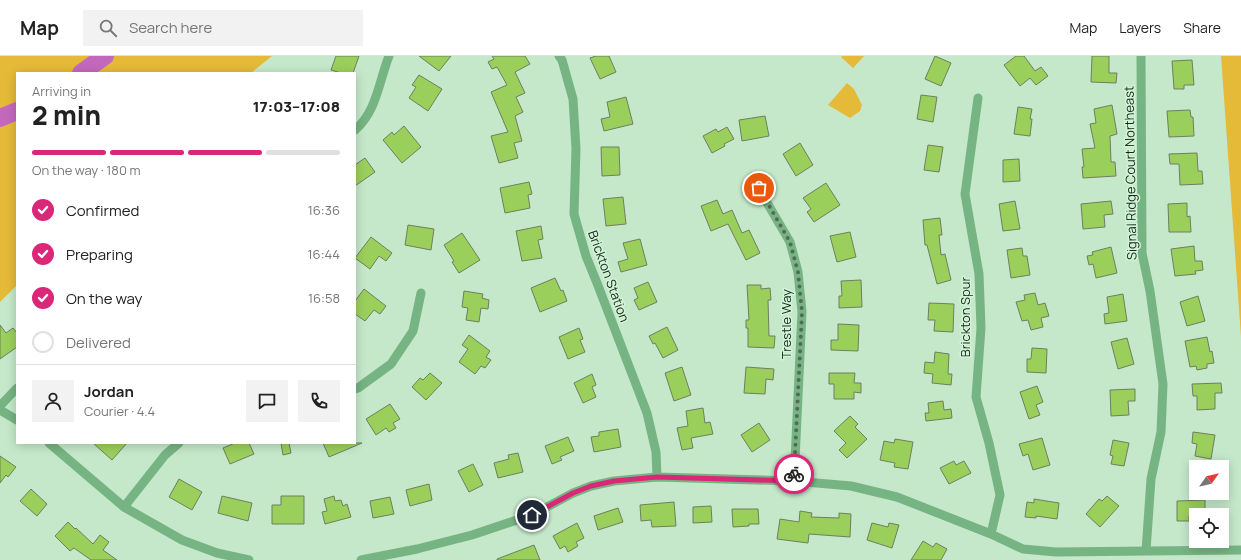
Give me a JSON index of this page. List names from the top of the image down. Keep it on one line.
{"streets":{"street":["Signal Ridge Court Northeast","Brickton Station","Brickton Spur","Trestle Way"]},"north":"top right","page":{"header":"Map","search":"Search here","nav":["Map","Layers","Share"],"heading":["2 min","Arriving in","17:03–17:08"],"panel":["Jordan","Courier · 4.4"],"bar":"On the way · 180 m","list":[["Confirmed","16:36"],["Preparing","16:44"],["On the way","16:58"],"Delivered"]}}
